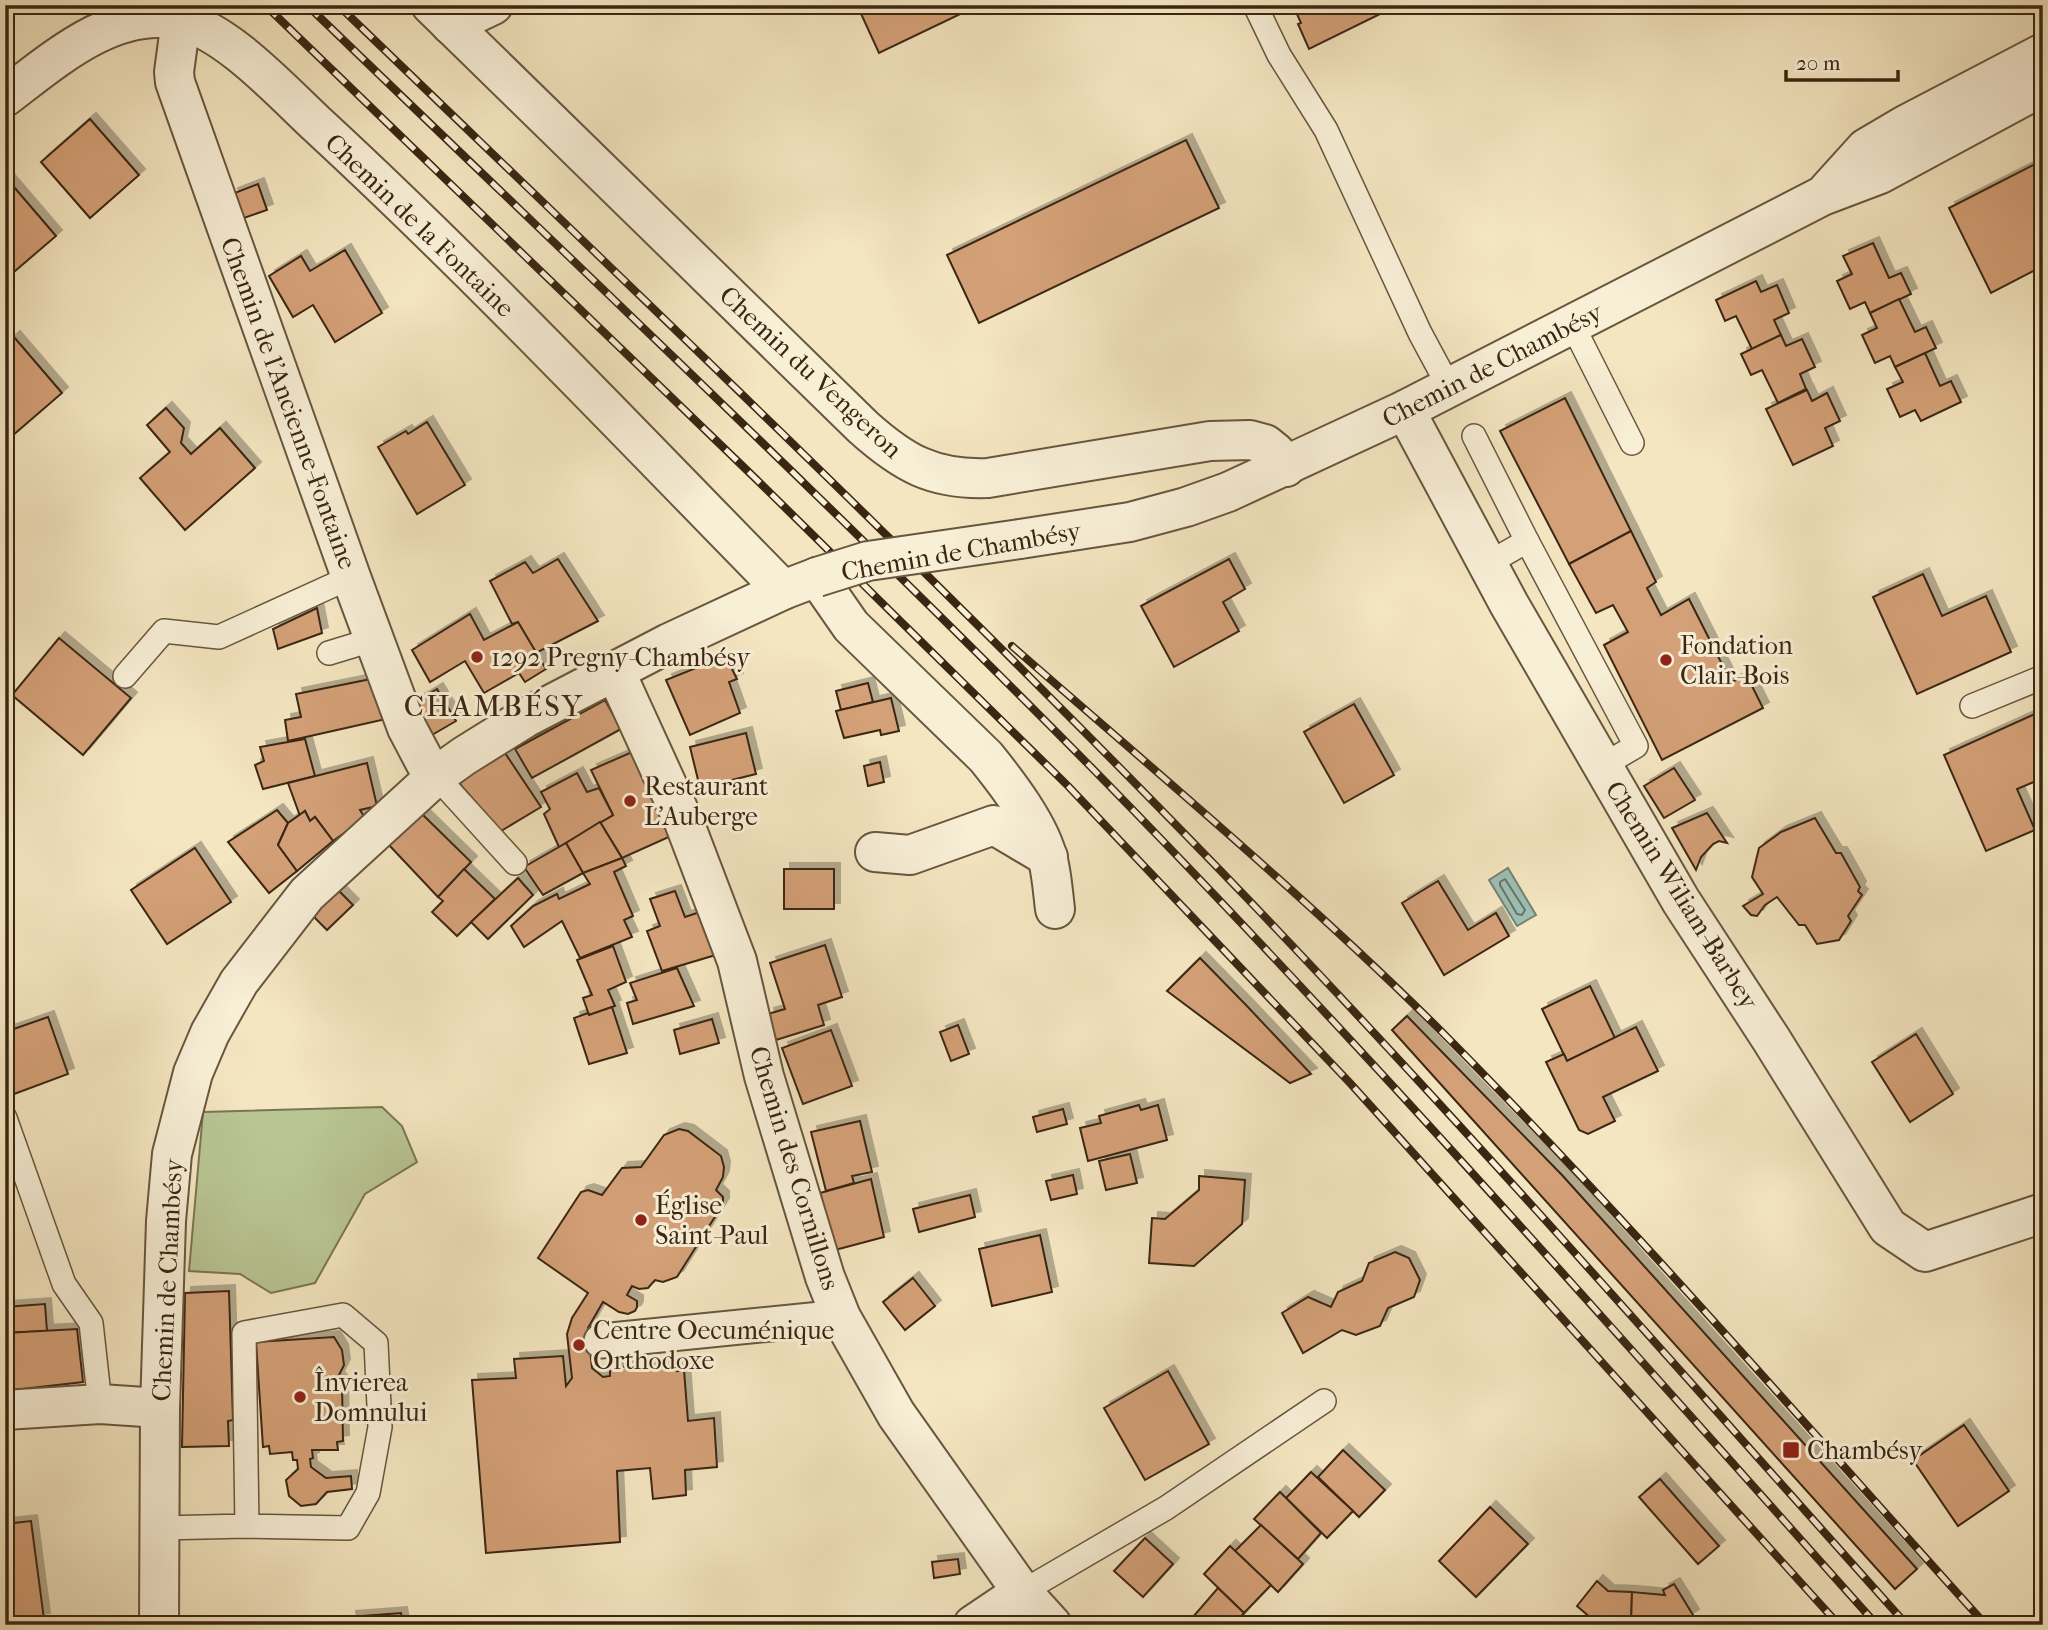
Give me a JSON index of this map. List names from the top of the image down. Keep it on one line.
{"streets":{"street":["Chemin de la Fontaine","Chemin de Chambésy","Chemin du Vengeron","Chemin de l'Ancienne-Fontaine","Chemin Wiliam-Barbey","Chemin des Cornillons"]},"crossings":[["Chemin de la Fontaine","Chemin de Chambésy"],["Chemin de la Fontaine","Chemin de l'Ancienne-Fontaine"],["Chemin de Chambésy","Chemin du Vengeron"],["Chemin de Chambésy","Chemin de l'Ancienne-Fontaine"],["Chemin de Chambésy","Chemin Wiliam-Barbey"],["Chemin de Chambésy","Chemin des Cornillons"]],"districts":["CHAMBÉSY"],"places":{"other":["1292 Pregny-Chambésy","Fondation Clair-Bois","Restaurant L'Auberge","Église Saint-Paul","Centre Oecuménique Orthodoxe","Învierea Domnului"],"transit":["Chambésy"]},"scale_bar":"20 m"}
